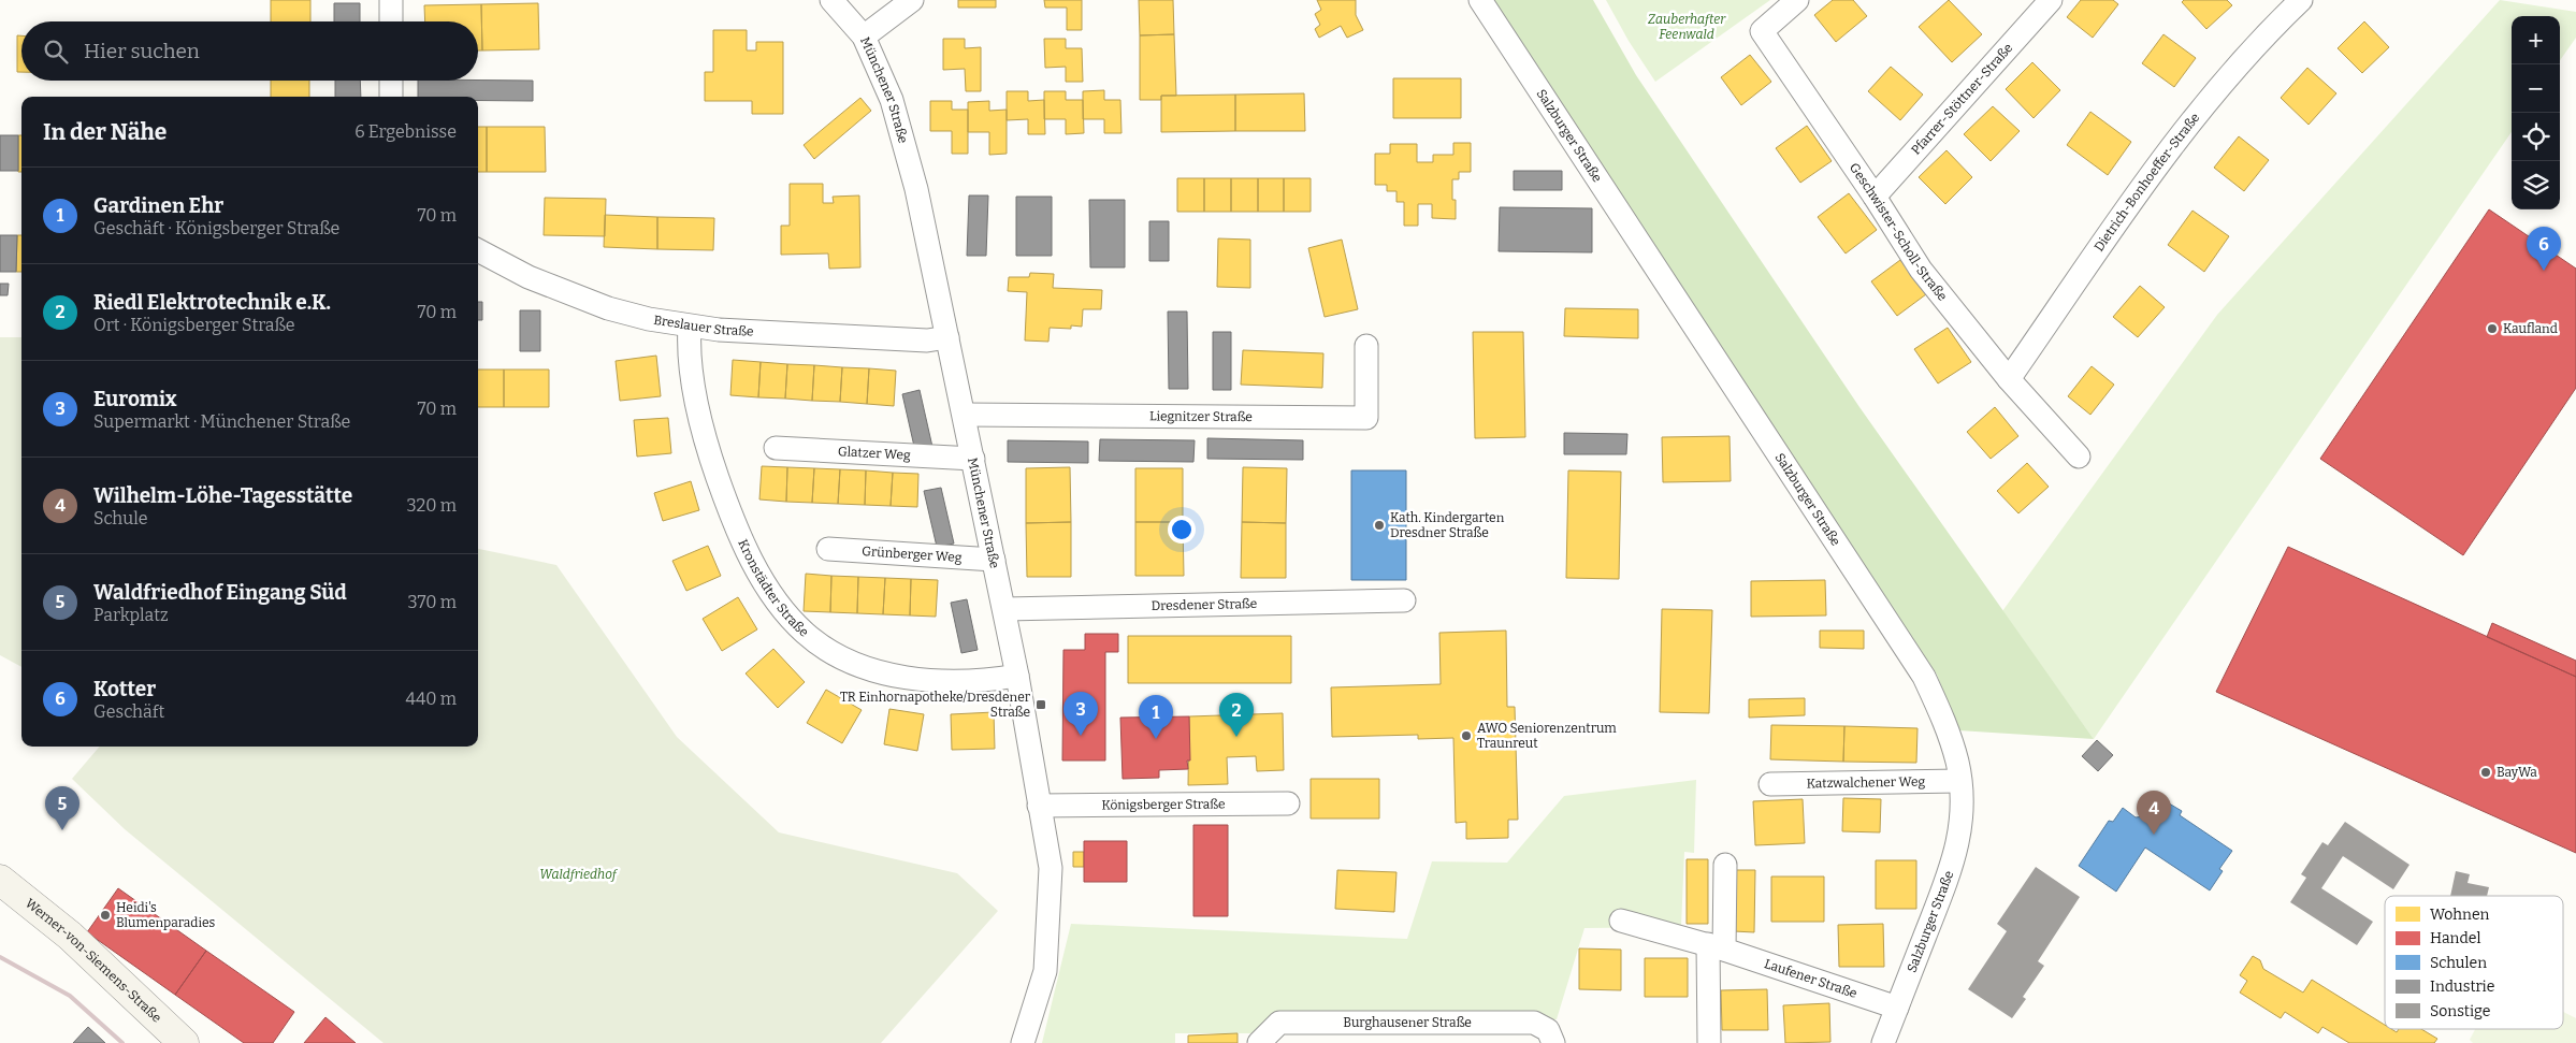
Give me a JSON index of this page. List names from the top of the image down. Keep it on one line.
{"streets":{"street":["Münchener Straße","Pfarrer-Stöttner-Straße","Salzburger Straße","Dietrich-Bonhoeffer-Straße","Geschwister-Scholl-Straße","Breslauer Straße","Liegnitzer Straße","Glatzer Weg","Grünberger Weg","Kronstädter Straße","Dresdener Straße","Katzwalchener Weg","Königsberger Straße","Werner-von-Siemens-Straße","Laufener Straße","Burghausener Straße"]},"crossings":[["Münchener Straße","Breslauer Straße"],["Münchener Straße","Liegnitzer Straße"],["Münchener Straße","Glatzer Weg"],["Münchener Straße","Grünberger Weg"],["Münchener Straße","Kronstädter Straße"],["Münchener Straße","Dresdener Straße"],["Münchener Straße","Königsberger Straße"],["Pfarrer-Stöttner-Straße","Geschwister-Scholl-Straße"],["Salzburger Straße","Katzwalchener Weg"],["Salzburger Straße","Laufener Straße"],["Dietrich-Bonhoeffer-Straße","Geschwister-Scholl-Straße"],["Breslauer Straße","Kronstädter Straße"]],"parks":["Zauberhafter Feenwald","Waldfriedhof"],"places":{"other":["Kaufland","Kath. Kindergarten Dresdner Straße","AWO Seniorenzentrum Traunreut","BayWa","Heidi's Blumenparadies"],"transit":["TR Einhornapotheke/Dresdener Straße"]},"legend":["Wohnen","Handel","Schulen","Industrie","Sonstige"],"page":{"map_buttons":["+","−"],"search":"Hier suchen","heading":["In der Nähe","6 Ergebnisse"],"list":[{"mark":"1","name":"Gardinen Ehr","note":"Geschäft · Königsberger Straße","value":"70 m"},{"mark":"2","name":"Riedl Elektrotechnik e.K.","note":"Ort · Königsberger Straße","value":"70 m"},{"mark":"3","name":"Euromix","note":"Supermarkt · Münchener Straße","value":"70 m"},{"mark":"4","name":"Wilhelm-Löhe-Tagesstätte","note":"Schule","value":"320 m"},{"mark":"5","name":"Waldfriedhof Eingang Süd","note":"Parkplatz","value":"370 m"},{"mark":"6","name":"Kotter","note":"Geschäft","value":"440 m"}],"pins":["6","3","2","1","5","4"]}}
